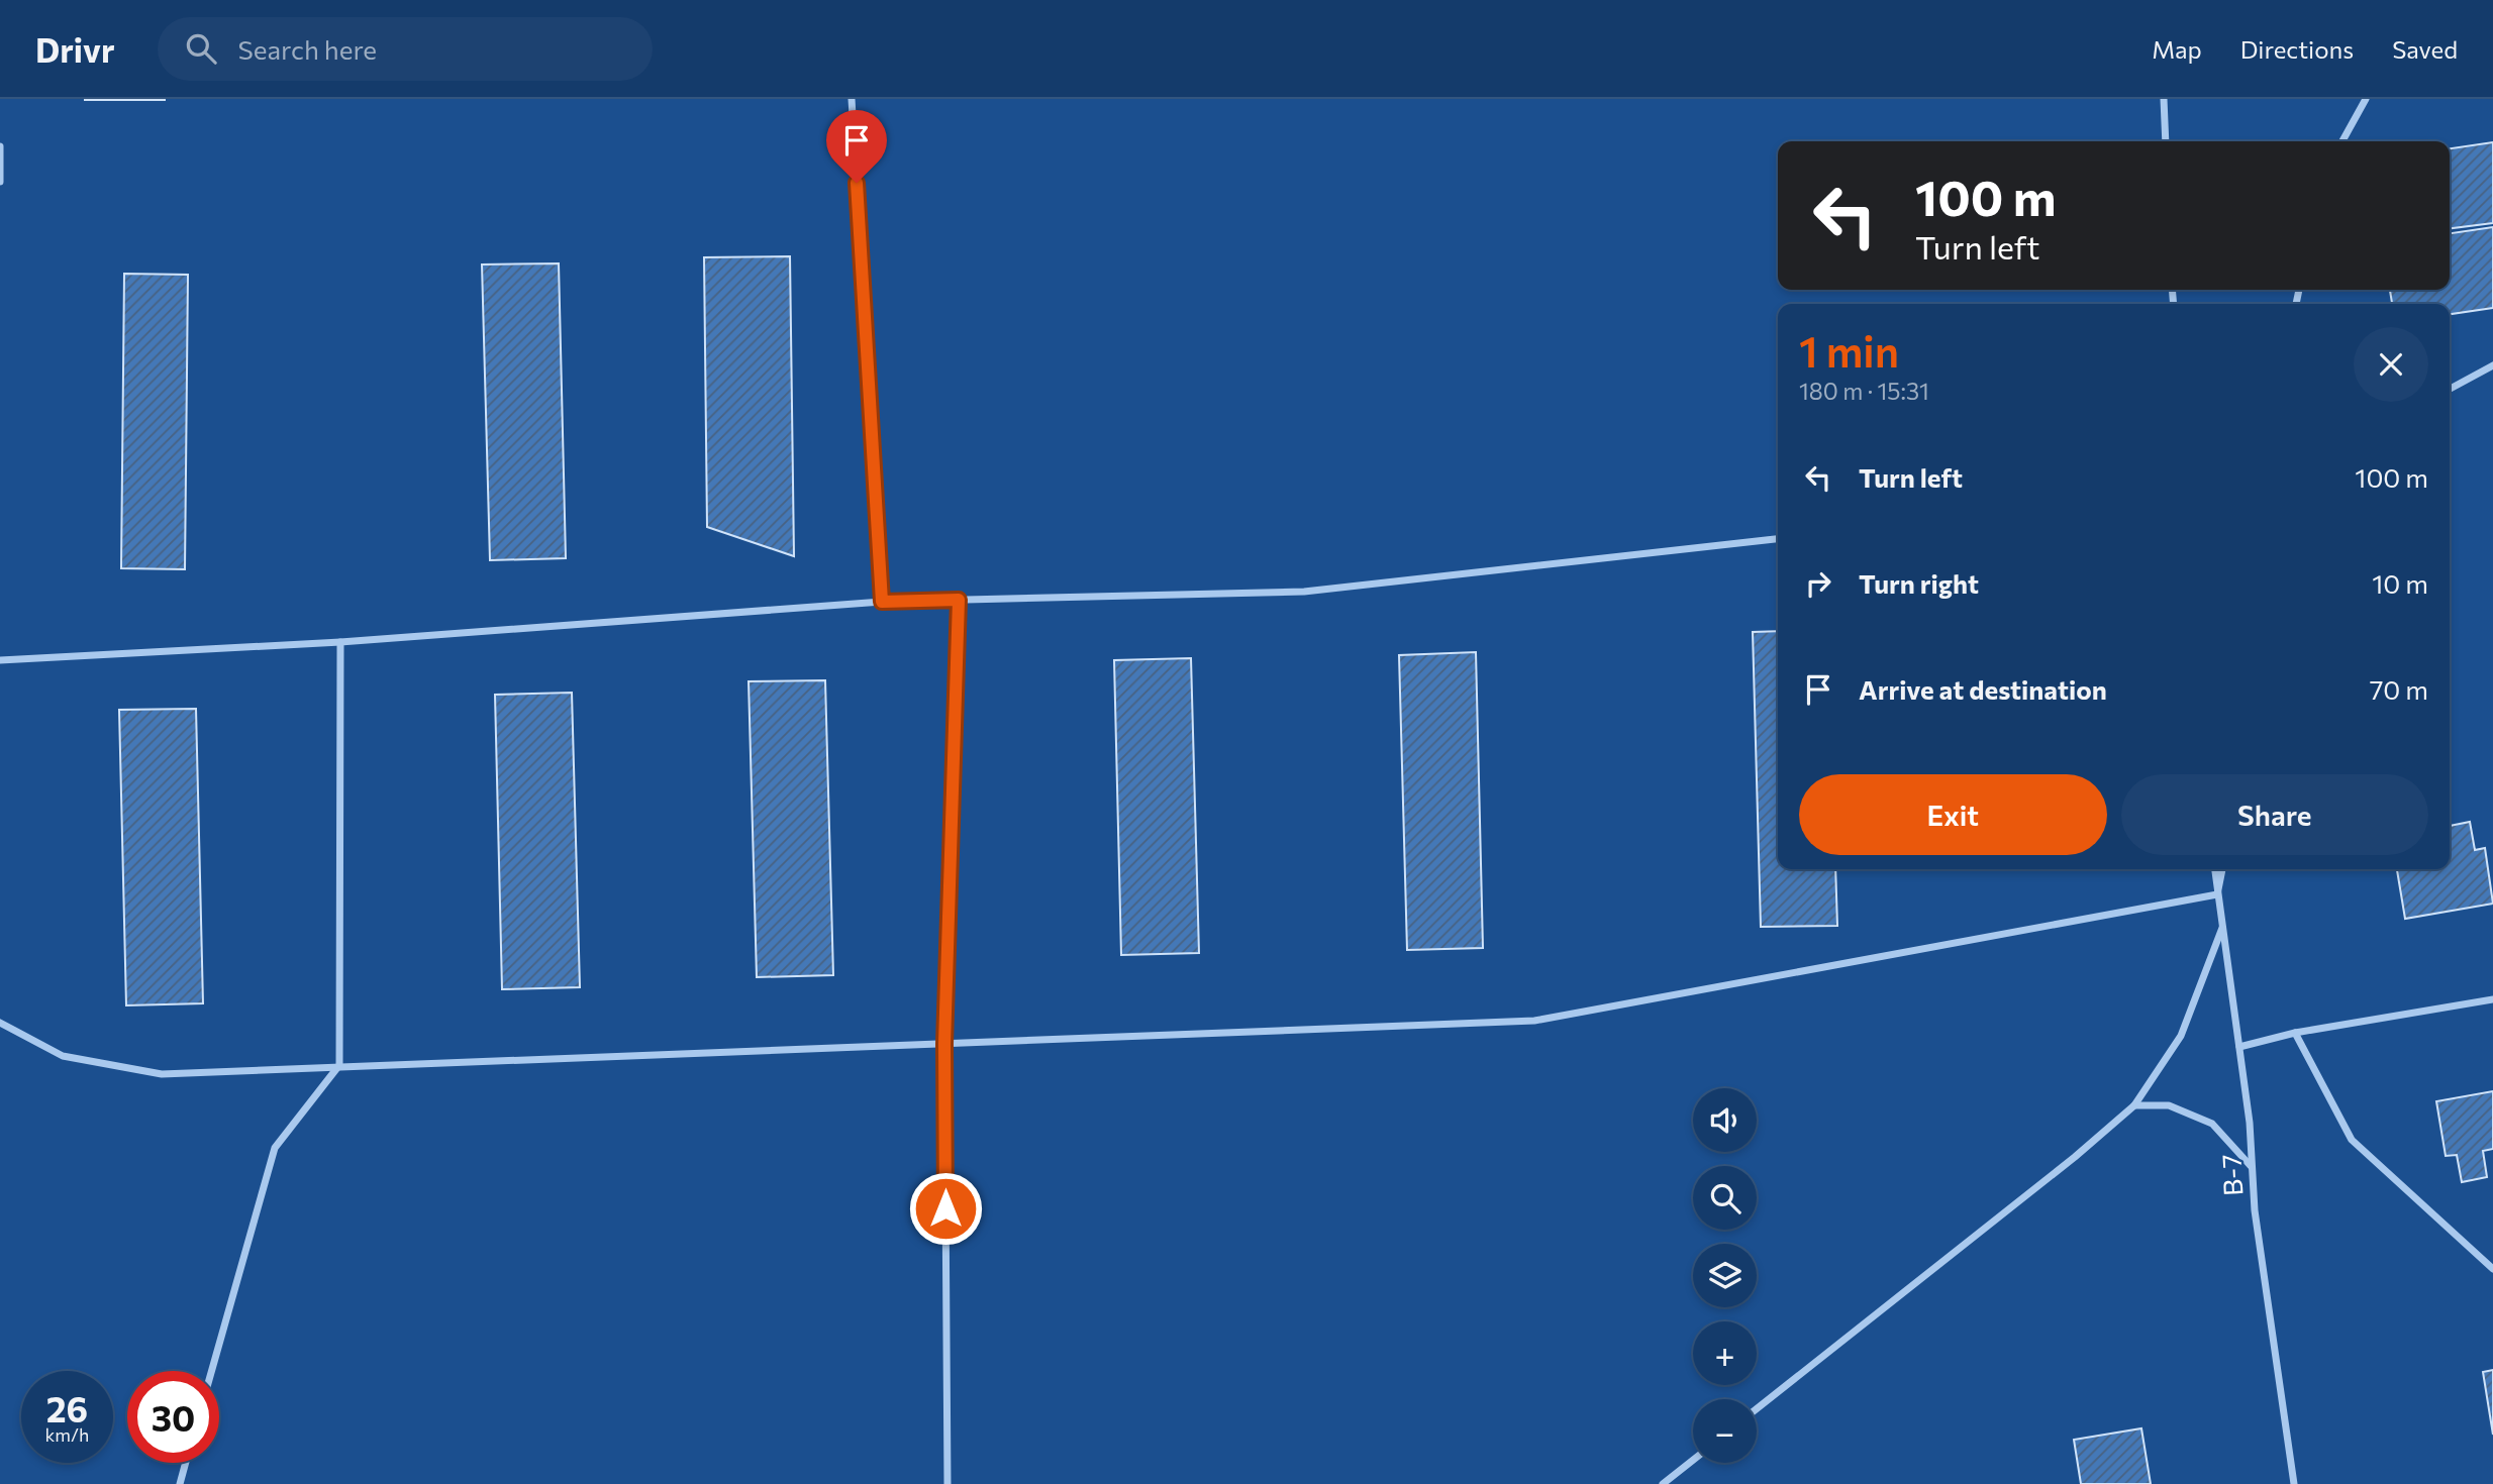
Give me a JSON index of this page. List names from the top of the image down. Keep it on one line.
{"streets":{"street":["B-7"]},"page":{"header":"Drivr","search":"Search here","nav":["Map","Directions","Saved"],"turn":["100 m","Turn left"],"heading":["1 min","180 m · 15:31"],"list":[{"name":"Turn left","value":"100 m"},{"name":"Turn right","value":"10 m"},{"name":"Arrive at destination","value":"70 m"}],"buttons":["Exit","Share"],"map_buttons":["+","−"],"speed":"26 km/h","limit":"30"}}
